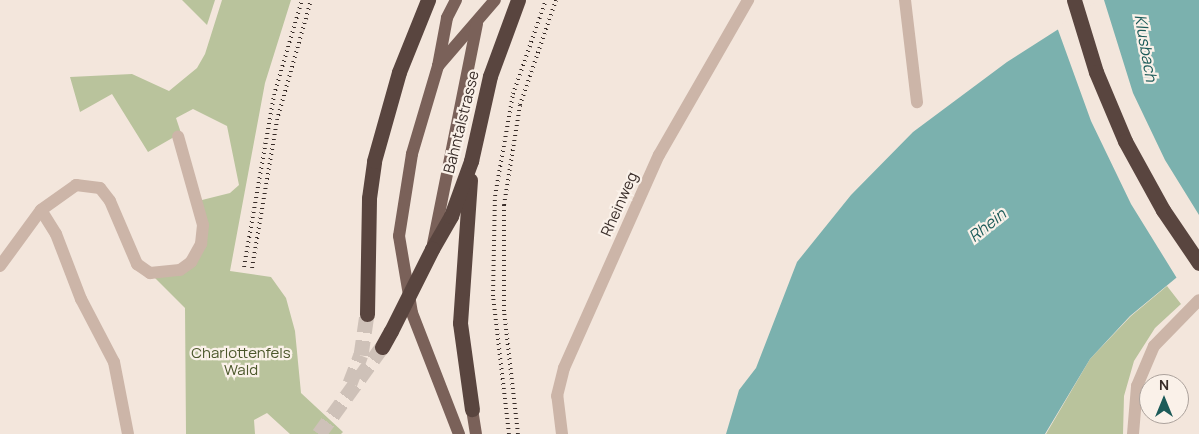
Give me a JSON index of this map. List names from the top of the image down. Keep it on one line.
{"streets":{"highway":["Bahntalstrasse"],"street":["Rheinweg"]},"water":["Klusbach","Rhein"],"parks":["Charlottenfels Wald"],"north":"top"}
